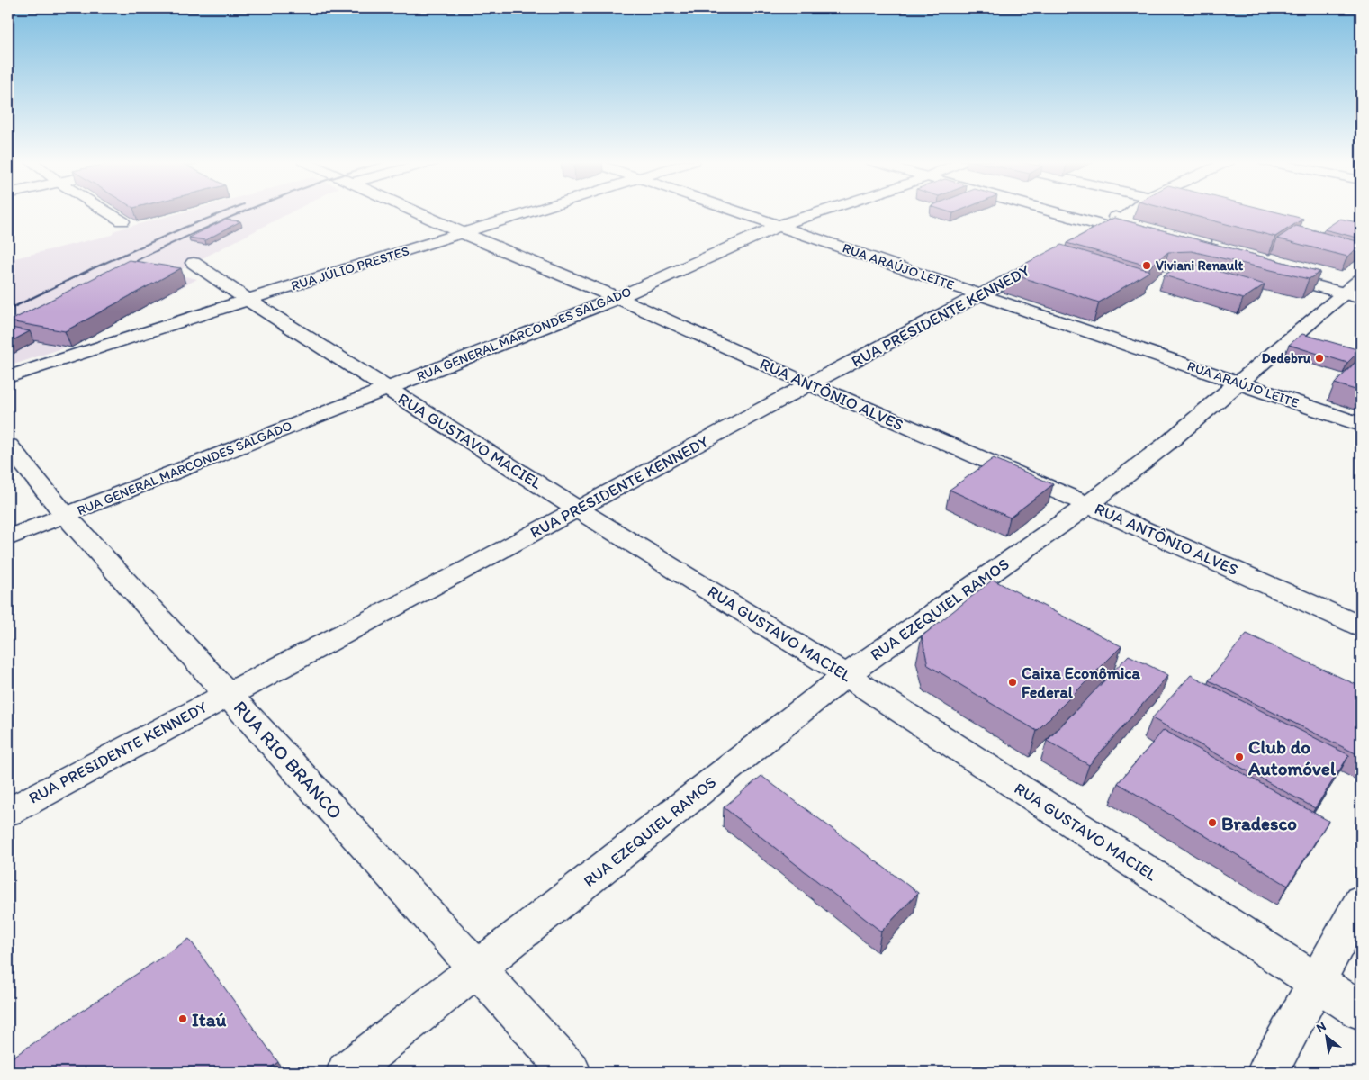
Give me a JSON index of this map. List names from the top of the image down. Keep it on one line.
{"streets":{"street":["RUA ARAÚJO LEITE","RUA JÚLIO PRESTES","RUA PRESIDENTE KENNEDY","RUA GENERAL MARCONDES SALGADO","RUA ANTÔNIO ALVES","RUA GUSTAVO MACIEL","RUA EZEQUIEL RAMOS","RUA RIO BRANCO"]},"crossings":[["RUA ARAÚJO LEITE","RUA PRESIDENTE KENNEDY"],["RUA ARAÚJO LEITE","RUA GENERAL MARCONDES SALGADO"],["RUA ARAÚJO LEITE","RUA EZEQUIEL RAMOS"],["RUA JÚLIO PRESTES","RUA ANTÔNIO ALVES"],["RUA JÚLIO PRESTES","RUA GUSTAVO MACIEL"],["RUA PRESIDENTE KENNEDY","RUA ANTÔNIO ALVES"],["RUA PRESIDENTE KENNEDY","RUA GUSTAVO MACIEL"],["RUA PRESIDENTE KENNEDY","RUA RIO BRANCO"],["RUA GENERAL MARCONDES SALGADO","RUA ANTÔNIO ALVES"],["RUA GENERAL MARCONDES SALGADO","RUA GUSTAVO MACIEL"],["RUA GENERAL MARCONDES SALGADO","RUA RIO BRANCO"],["RUA ANTÔNIO ALVES","RUA EZEQUIEL RAMOS"],["RUA GUSTAVO MACIEL","RUA EZEQUIEL RAMOS"],["RUA EZEQUIEL RAMOS","RUA RIO BRANCO"]],"places":["Viviani Renault","Dedebru","Caixa Econômica Federal","Club do Automóvel","Bradesco","Itaú"],"north":"top left"}
